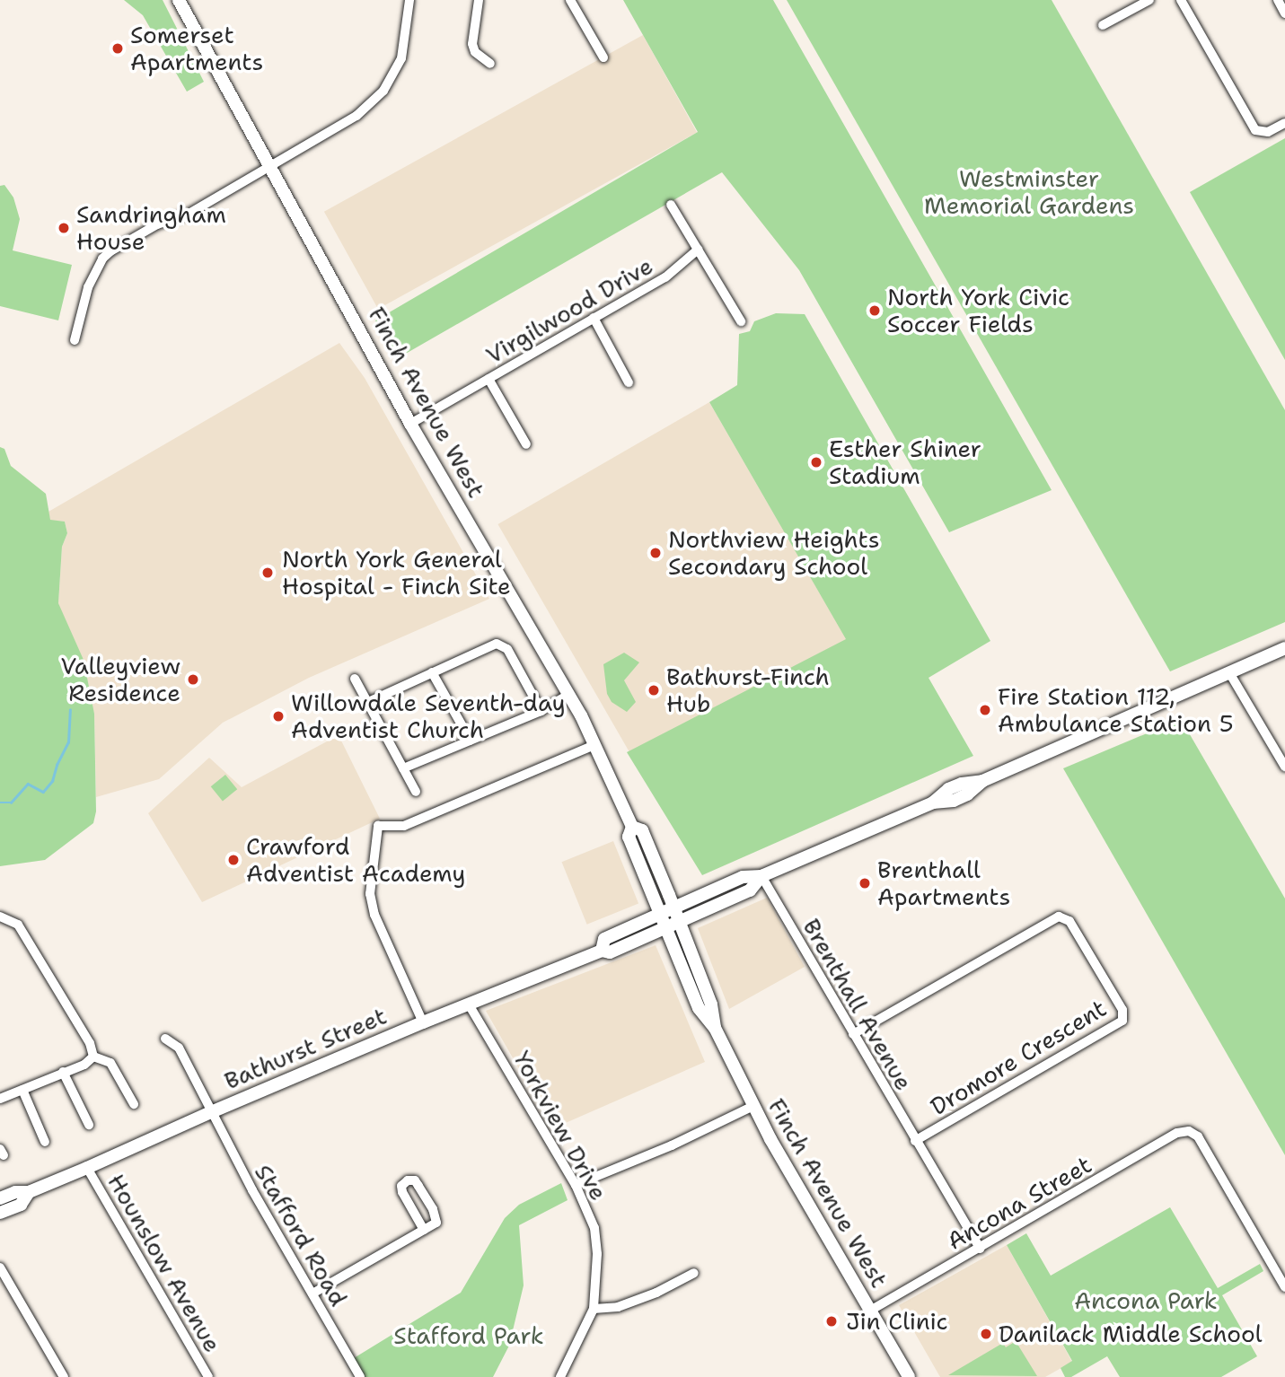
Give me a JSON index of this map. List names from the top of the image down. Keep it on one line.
{"streets":{"main road":["Finch Avenue West","Bathurst Street"],"street":["Virgilwood Drive","Brenthall Avenue","Dromore Crescent","Yorkview Drive","Ancona Street","Stafford Road","Hounslow Avenue"]},"crossings":[["Virgilwood Drive","Finch Avenue West"],["Finch Avenue West","Bathurst Street"],["Finch Avenue West","Ancona Street"],["Brenthall Avenue","Bathurst Street"],["Brenthall Avenue","Dromore Crescent"],["Brenthall Avenue","Ancona Street"],["Bathurst Street","Yorkview Drive"],["Bathurst Street","Stafford Road"],["Bathurst Street","Hounslow Avenue"]],"parks":["Westminster Memorial Gardens","Ancona Park","Stafford Park"],"places":["Somerset Apartments","Sandringham House","North York Civic Soccer Fields","Esther Shiner Stadium","Northview Heights Secondary School","North York General Hospital - Finch Site","Valleyview Residence","Bathurst-Finch Hub","Fire Station 112, Ambulance Station 5","Willowdale Seventh-day Adventist Church","Crawford Adventist Academy","Brenthall Apartments","Jin Clinic","Danilack Middle School"]}
